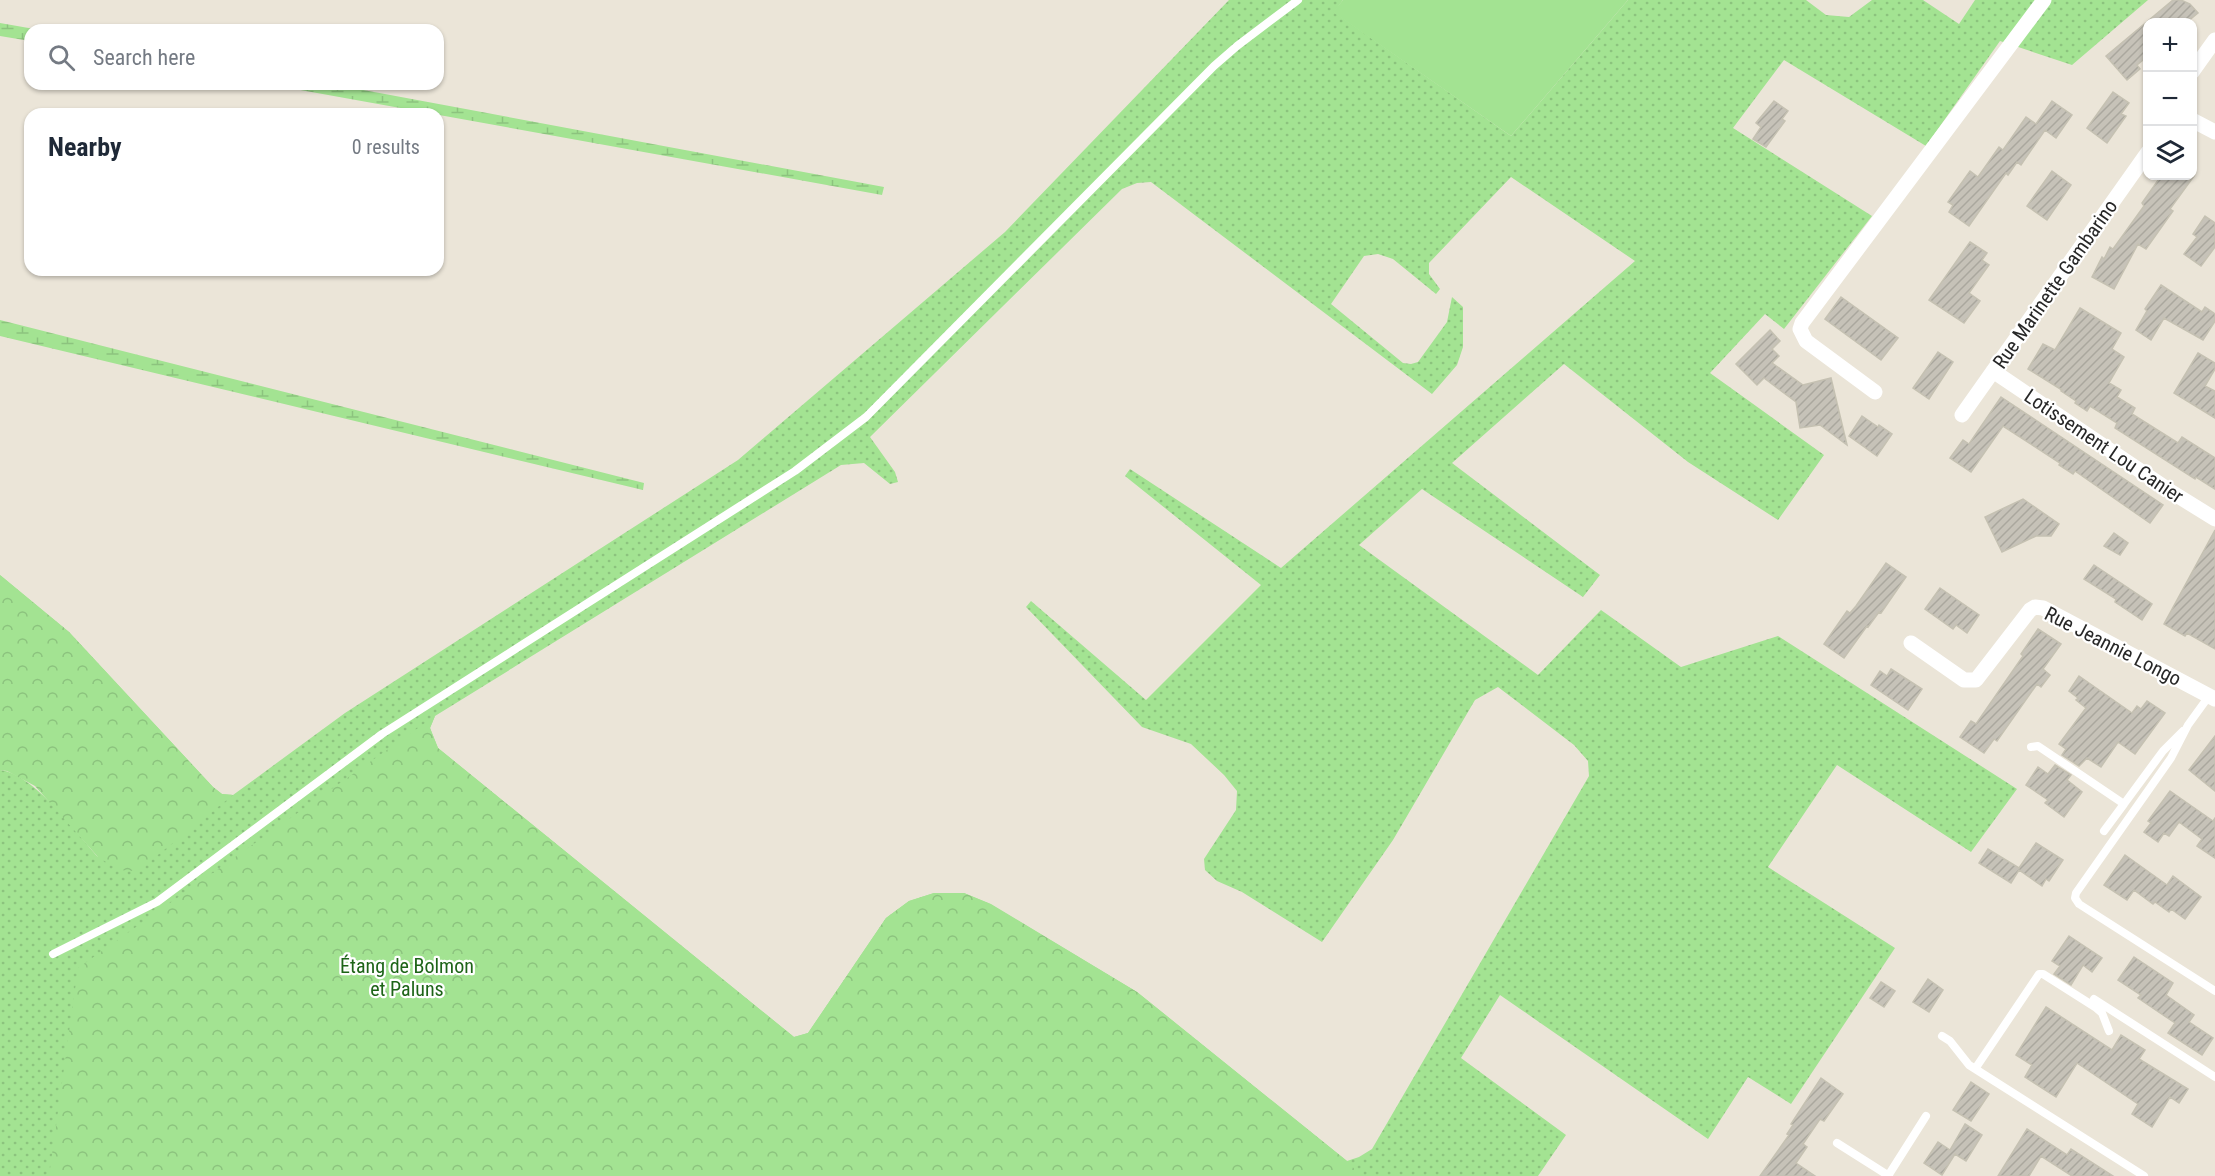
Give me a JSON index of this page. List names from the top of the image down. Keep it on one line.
{"streets":{"street":["Rue Marinette Gambarino","Lotissement Lou Canier","Rue Jeannie Longo"]},"crossings":[["Rue Marinette Gambarino","Lotissement Lou Canier"]],"parks":["Étang de Bolmon et Paluns"],"page":{"map_buttons":["+","−"],"search":"Search here","heading":["Nearby","0 results"]}}
